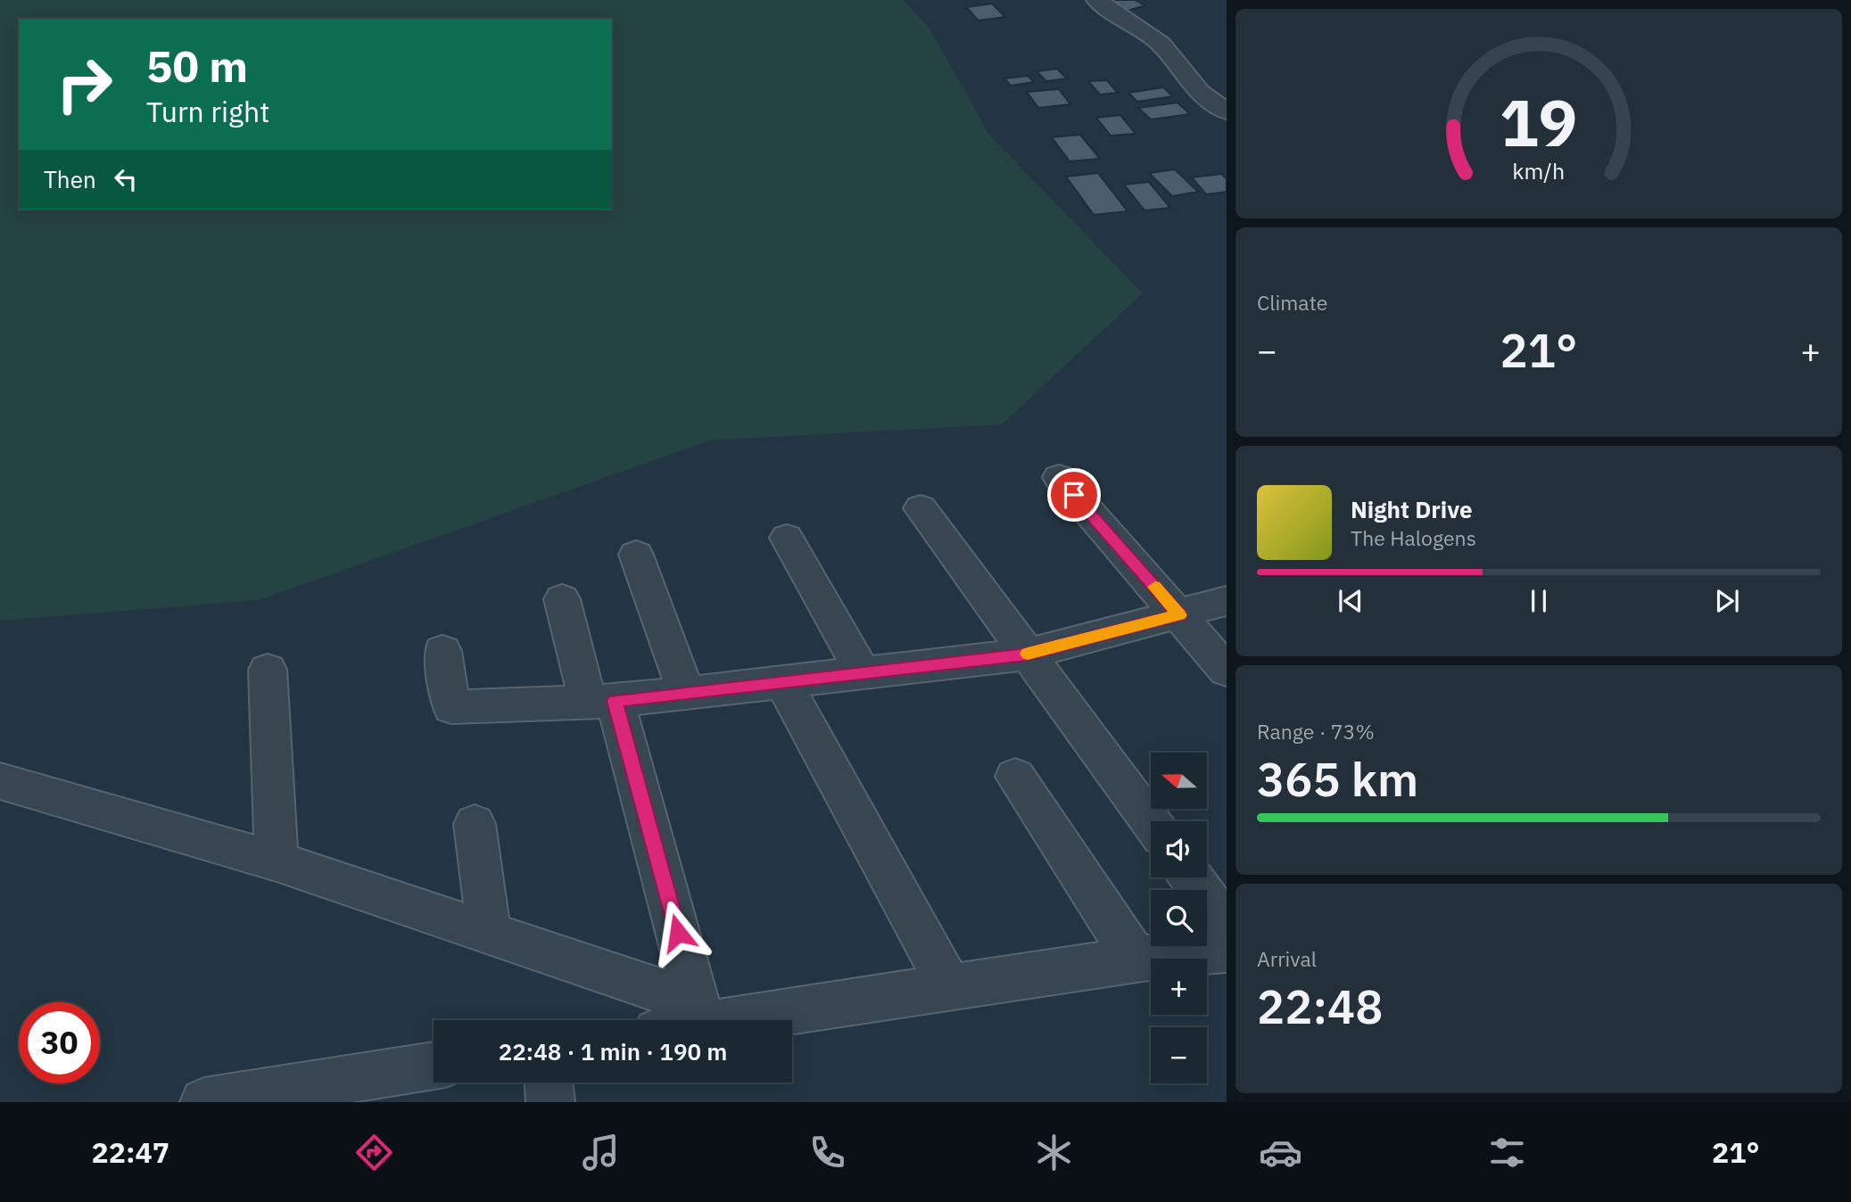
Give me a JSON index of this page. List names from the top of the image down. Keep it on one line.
{"north":"left","page":{"turn":["50 m","Turn right"],"then":"Then","tile":["Climate",["Range · 73%","365 km"],["Arrival","22:48"]],"heat":["−","21°","+"],"song":["Night Drive","The Halogens"],"map_buttons":["+","−"],"limit":"30","trip":"22:48 · 1 min · 190 m","tabs":["22:47","21°"],"gauge":["19","km/h"]}}
